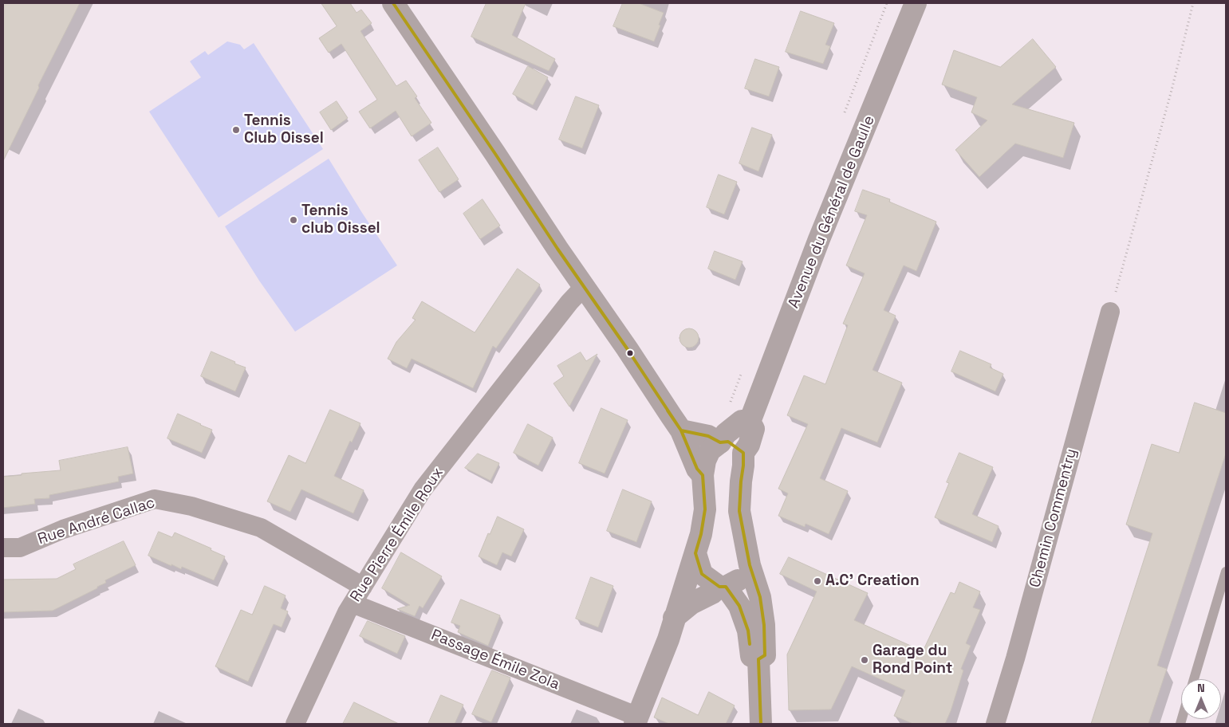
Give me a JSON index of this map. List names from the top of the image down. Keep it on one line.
{"streets":{"main road":["Avenue du Général de Gaulle"],"street":["Chemin Commentry","Rue André Callac","Rue Pierre Émile Roux","Passage Émile Zola"]},"crossings":[["Rue André Callac","Rue Pierre Émile Roux"],["Rue Pierre Émile Roux","Passage Émile Zola"]],"places":["Tennis Club Oissel","Tennis club Oissel","A.C' Creation","Garage du Rond Point"],"north":"top"}
